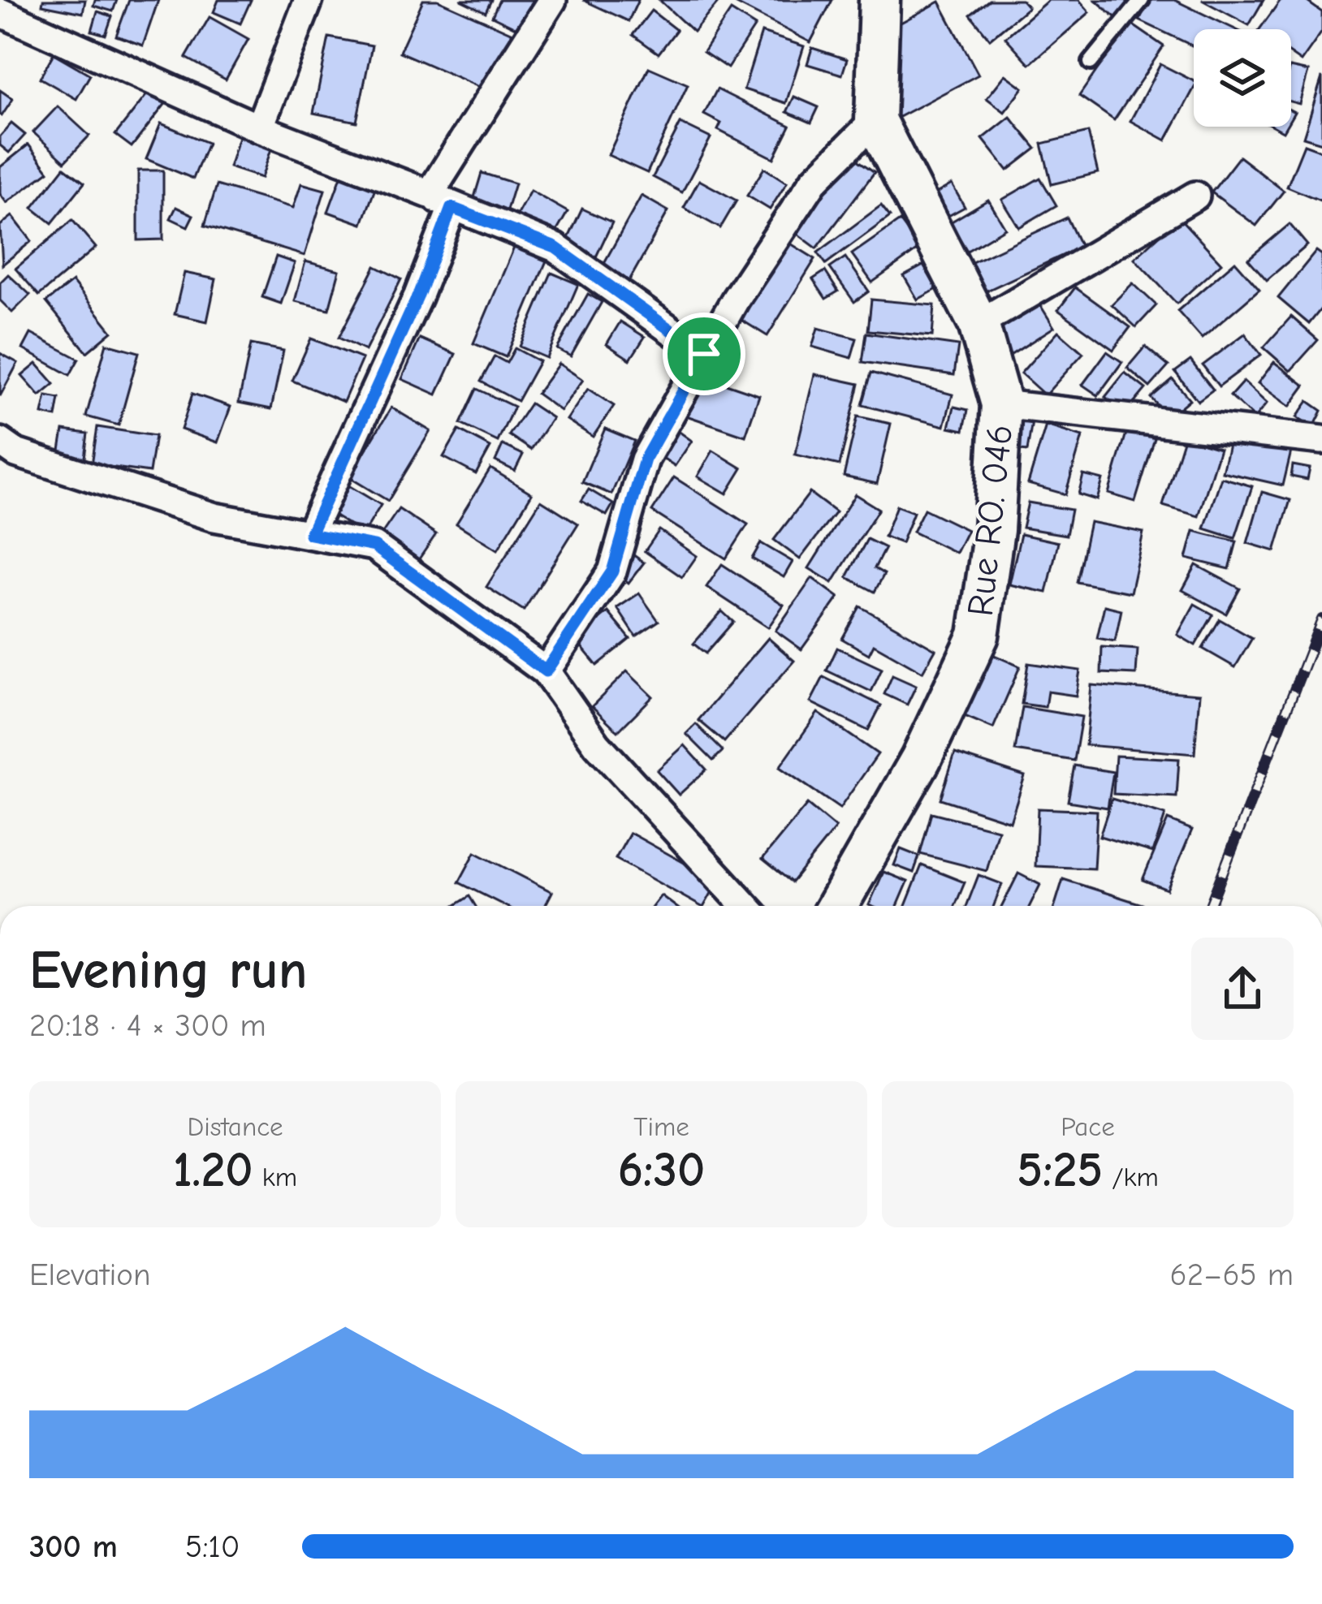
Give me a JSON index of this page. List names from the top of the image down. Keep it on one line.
{"streets":{"street":["Rue RO. 046"]},"page":{"heading":["Evening run","20:18 · 4 × 300 m"],"stats":[["Distance","1.20 km"],["Time","6:30"],["Pace","5:25 /km"]],"chart":["Elevation","62–65 m"],"list":[{"name":"300 m","note":"5:10"}]}}
